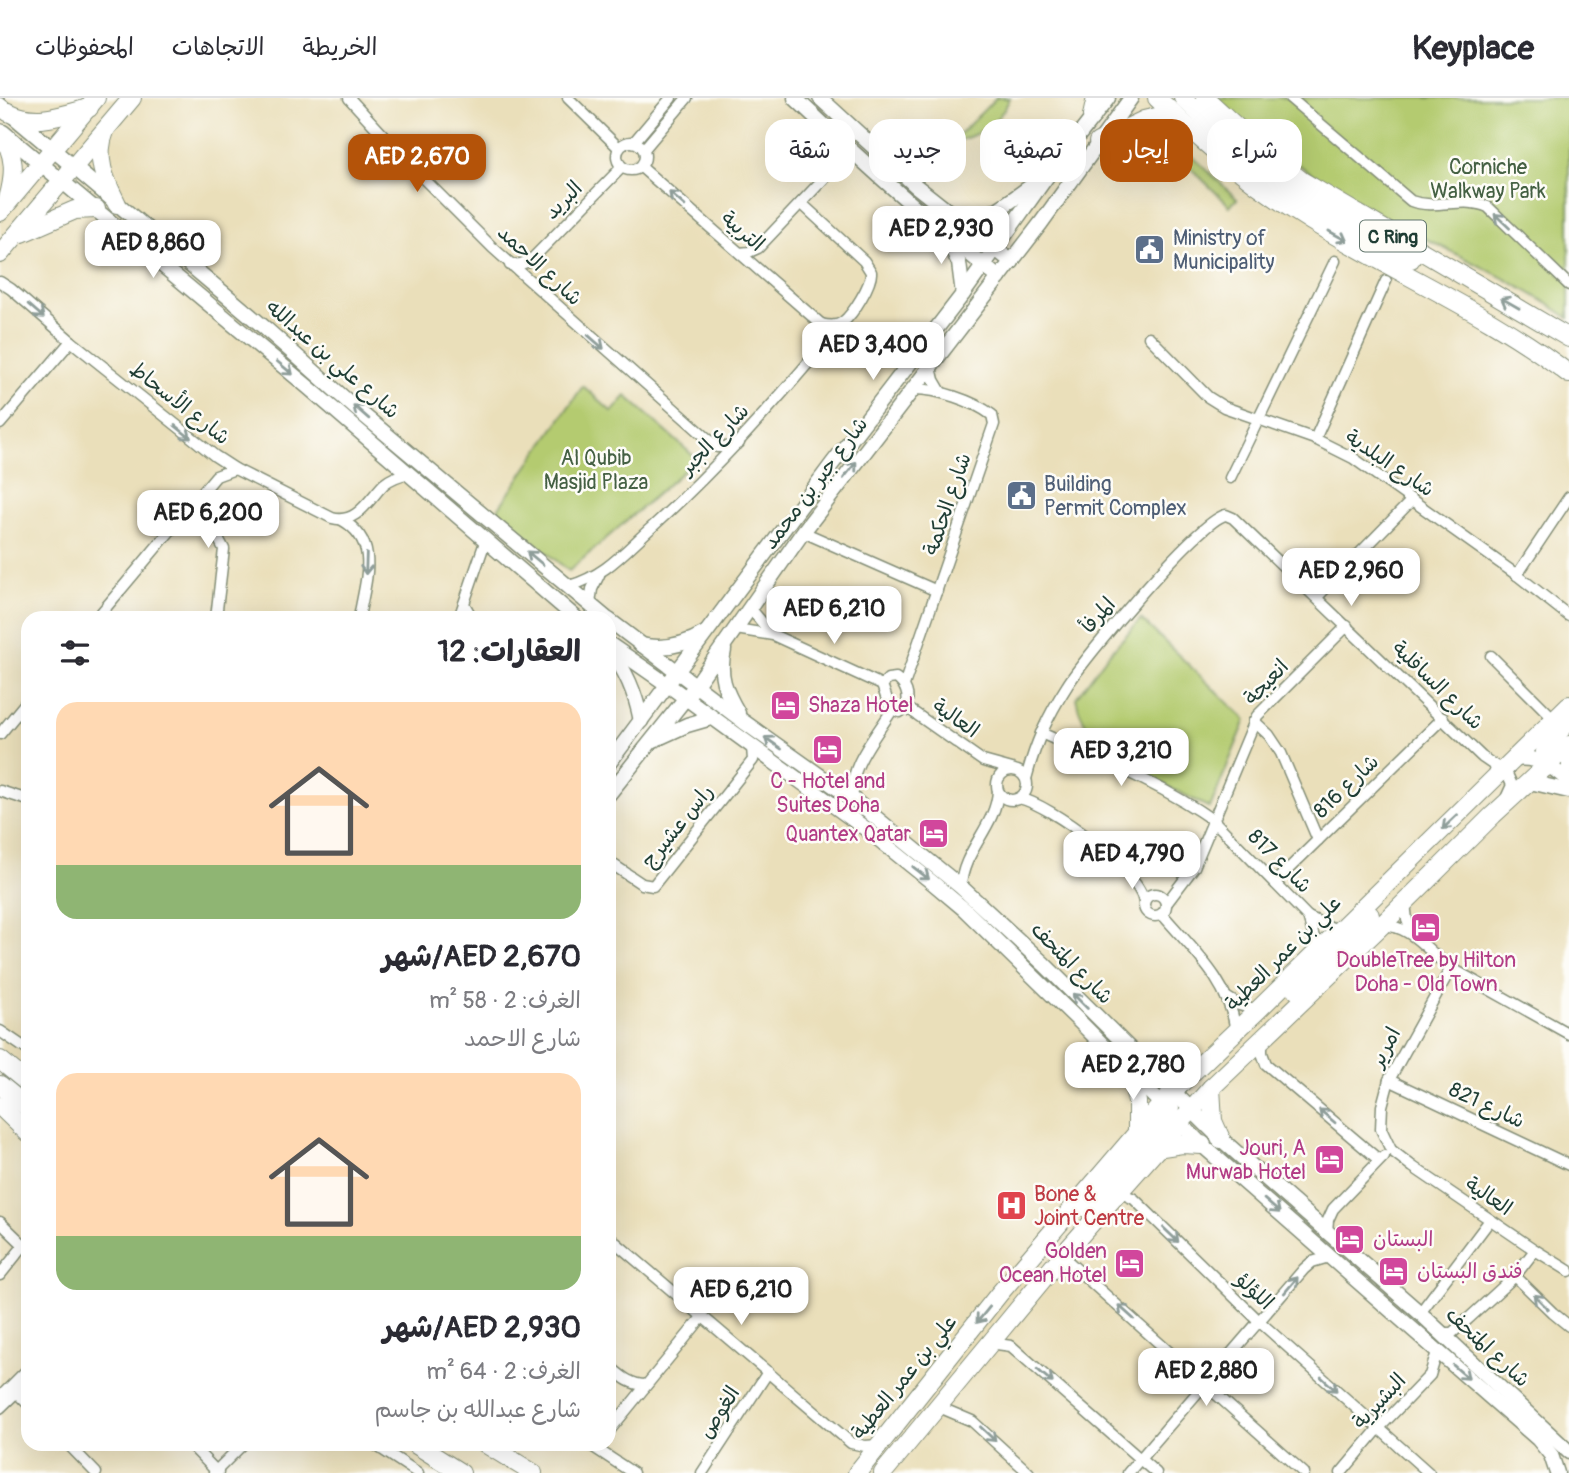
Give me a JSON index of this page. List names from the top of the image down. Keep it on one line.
{"streets":{"main road":["C Ring","علي بن عمر العطية"],"street":["البريد","التربية","شارع الاحمد","شارع علي بن عبدالله","شارع الأسحاط","شارع الجبر","شارع البلدية","شارع جبر بن محمد","شارع الحكمة","المرفأ","انعيجة","شارع السافلية","العالية","شارع 816","راس عشيرج","شارع 817","شارع المتحف","امرير","شارع 821","اللؤلؤ","البشيرية","الغوص"]},"crossings":[["البريد","التربية"],["التربية","شارع الجبر"],["شارع علي بن عبدالله","شارع الجبر"],["شارع علي بن عبدالله","شارع جبر بن محمد"],["شارع علي بن عبدالله","شارع المتحف"],["شارع جبر بن محمد","شارع المتحف"],["المرفأ","شارع السافلية"],["المرفأ","العالية"],["المرفأ","شارع 817"],["انعيجة","شارع السافلية"],["انعيجة","شارع 817"],["شارع السافلية","شارع 816"],["شارع السافلية","علي بن عمر العطية"],["العالية","شارع المتحف"],["العالية","امرير"],["شارع 816","شارع 817"],["راس عشيرج","شارع المتحف"],["شارع 817","علي بن عمر العطية"],["علي بن عمر العطية","شارع المتحف"],["علي بن عمر العطية","اللؤلؤ"],["شارع المتحف","البشيرية"],["امرير","شارع 821"],["اللؤلؤ","البشيرية"]],"one_way":["التربية","شارع الاحمد","شارع الأسحاط"],"parks":["Corniche Walkway Park","Al Qubib Masjid Plaza"],"places":{"public building":["Ministry of Municipality","Building Permit Complex"],"hotel":["Shaza Hotel","C - Hotel and Suites Doha","Quantex Qatar","DoubleTree by Hilton Doha - Old Town","Jouri, A Murwab Hotel","البستان","Golden Ocean Hotel","فندق البستان"],"hospital":["Bone & Joint Centre"]},"page":{"header":"Keyplace","nav":["الخريطة","الاتجاهات","المحفوظات"],"chip":["شراء","إيجار","تصفية","جديد","شقة"],"price":["AED 2,670","AED 2,930","AED 8,860","AED 3,400","AED 6,200","AED 2,960","AED 6,210","AED 3,210","AED 4,790","AED 2,780","AED 6,210","AED 2,880"],"heading":"العقارات: 12","list":[{"name":"AED 2,670/شهر","note":"الغرف: 2 · 58 m² · شارع الاحمد"},{"name":"AED 2,930/شهر","note":"الغرف: 2 · 64 m² · شارع عبدالله بن جاسم"}]}}
